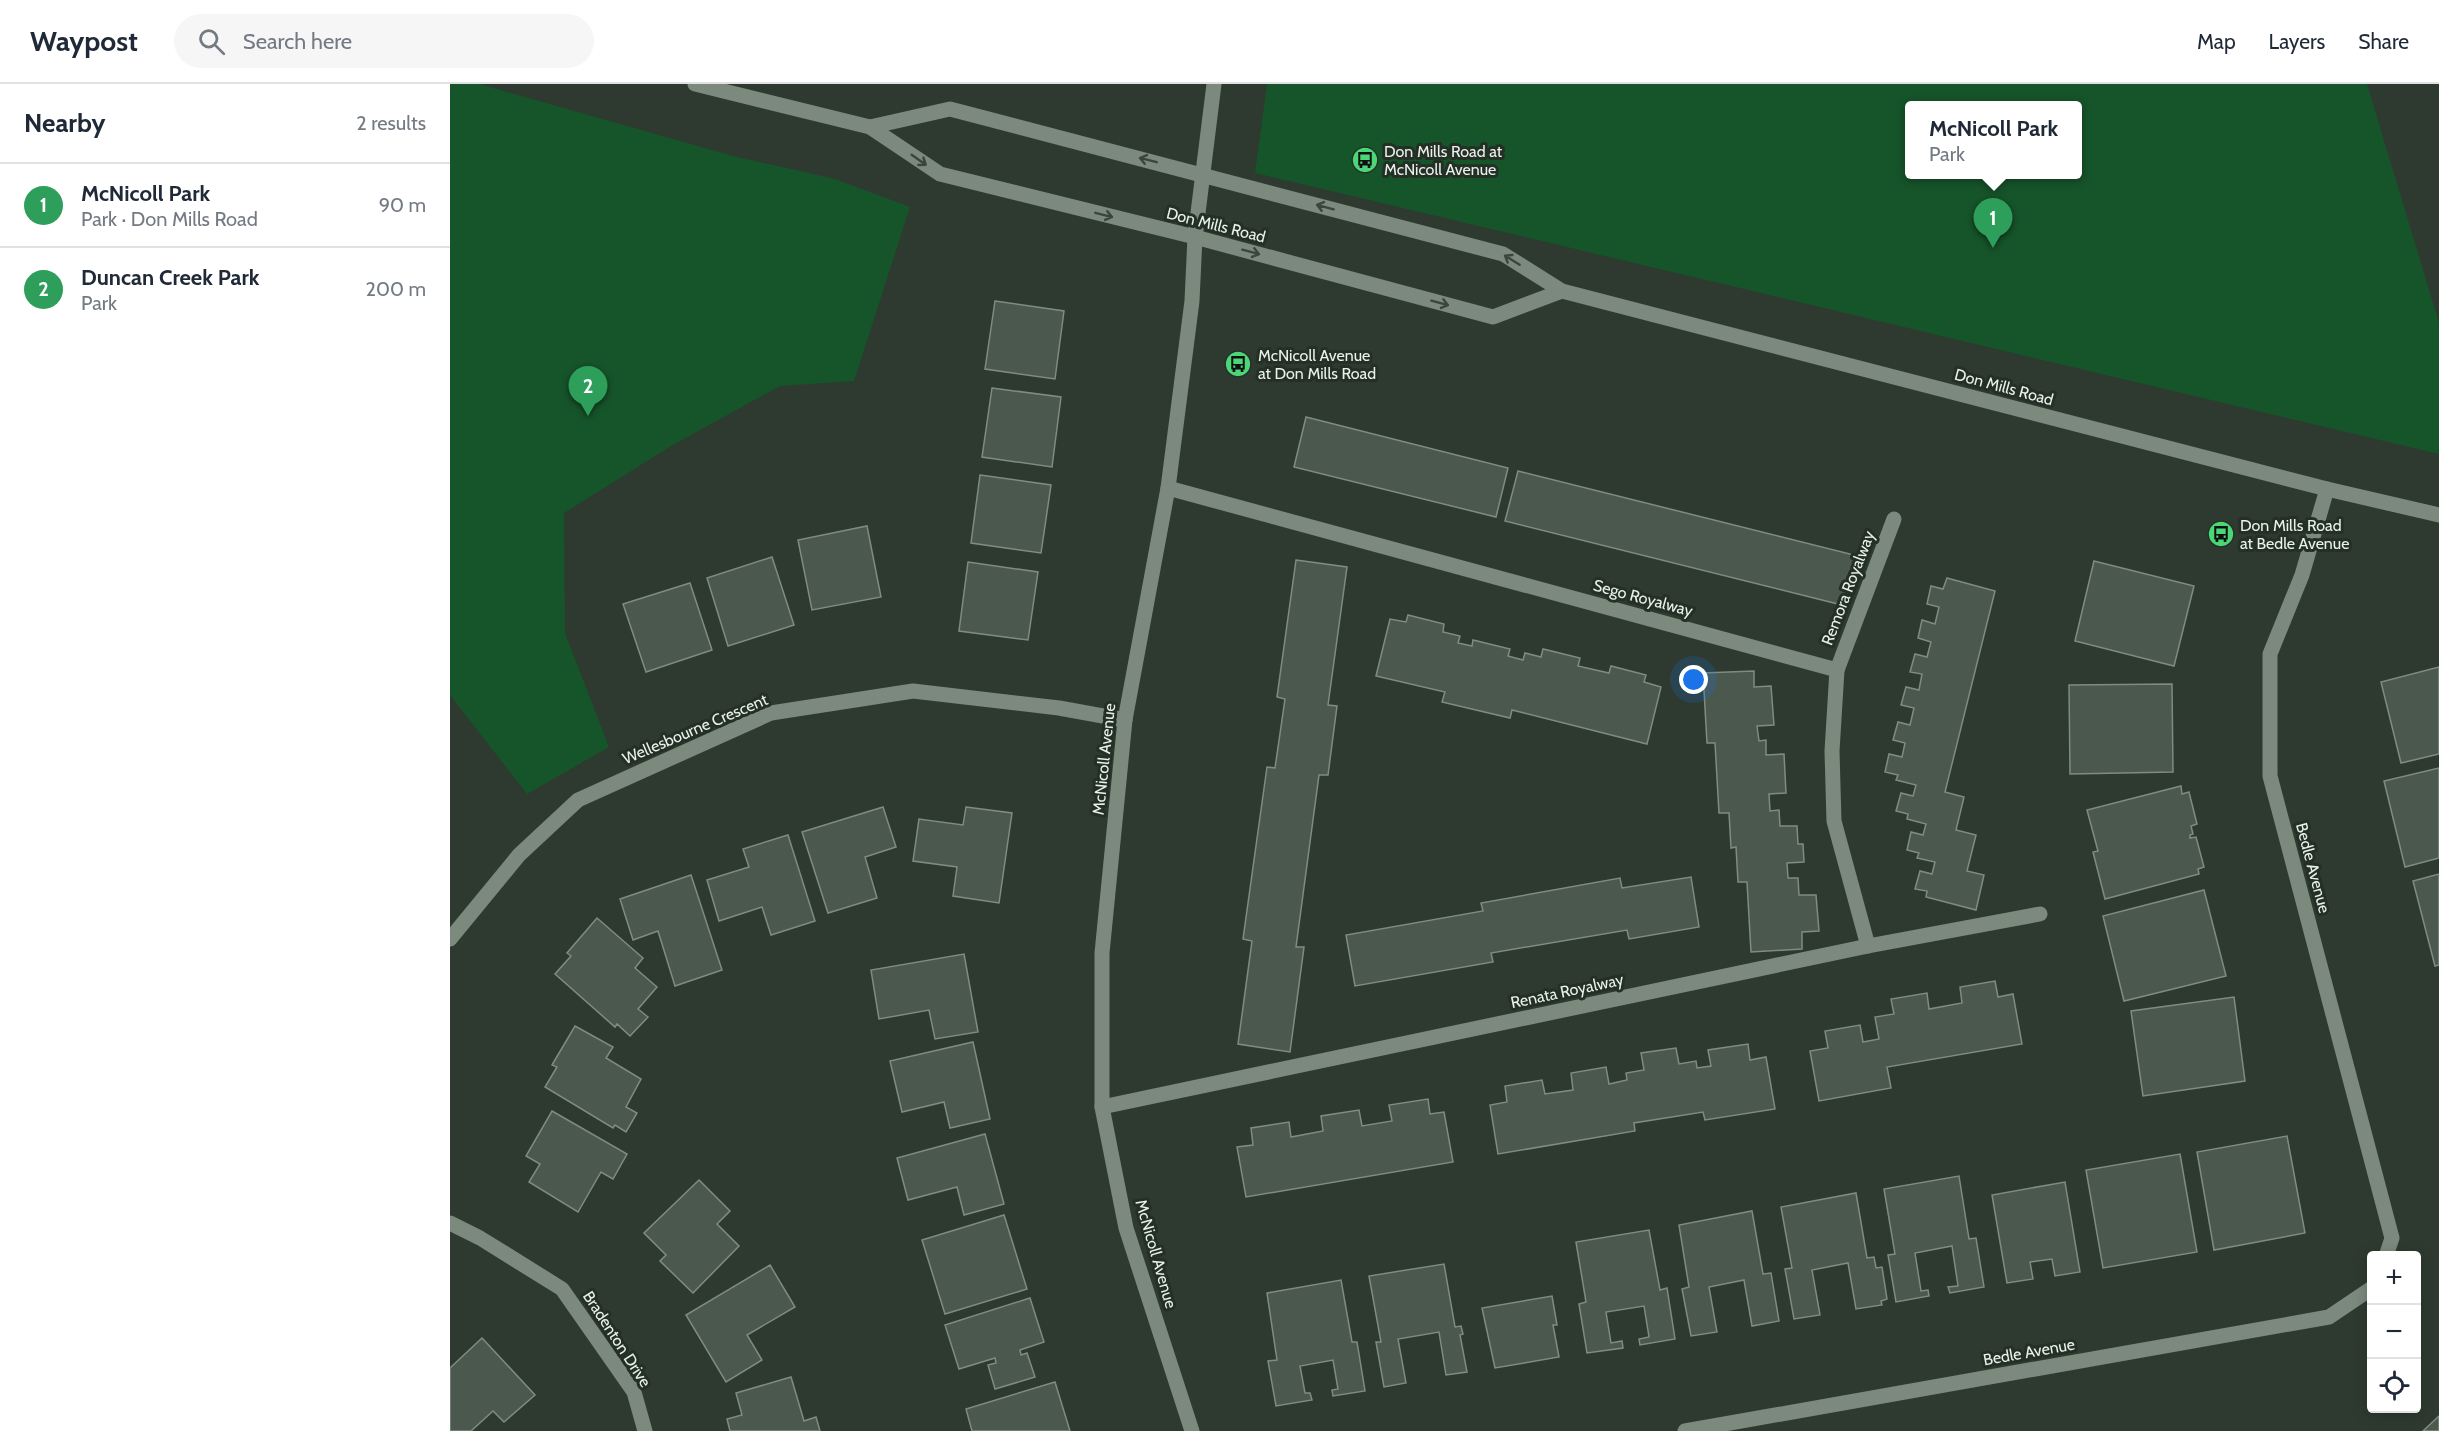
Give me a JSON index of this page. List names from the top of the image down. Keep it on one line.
{"streets":{"street":["Don Mills Road","Remora Royalway","Sego Royalway","Wellesbourne Crescent","McNicoll Avenue","Bedle Avenue","Renata Royalway","Bradenton Drive"]},"crossings":[["Don Mills Road","McNicoll Avenue"],["Don Mills Road","Bedle Avenue"],["Remora Royalway","Sego Royalway"],["Sego Royalway","McNicoll Avenue"],["Wellesbourne Crescent","McNicoll Avenue"],["McNicoll Avenue","Renata Royalway"]],"places":{"bus stop":["Don Mills Road at McNicoll Avenue","McNicoll Avenue at Don Mills Road","Don Mills Road at Bedle Avenue"]},"page":{"header":"Waypost","search":"Search here","nav":["Map","Layers","Share"],"heading":["Nearby","2 results"],"popup":["McNicoll Park","Park"],"list":[{"mark":"1","name":"McNicoll Park","note":"Park · Don Mills Road","value":"90 m"},{"mark":"2","name":"Duncan Creek Park","note":"Park","value":"200 m"}],"pins":["1","2"],"map_buttons":["+","−"]}}
